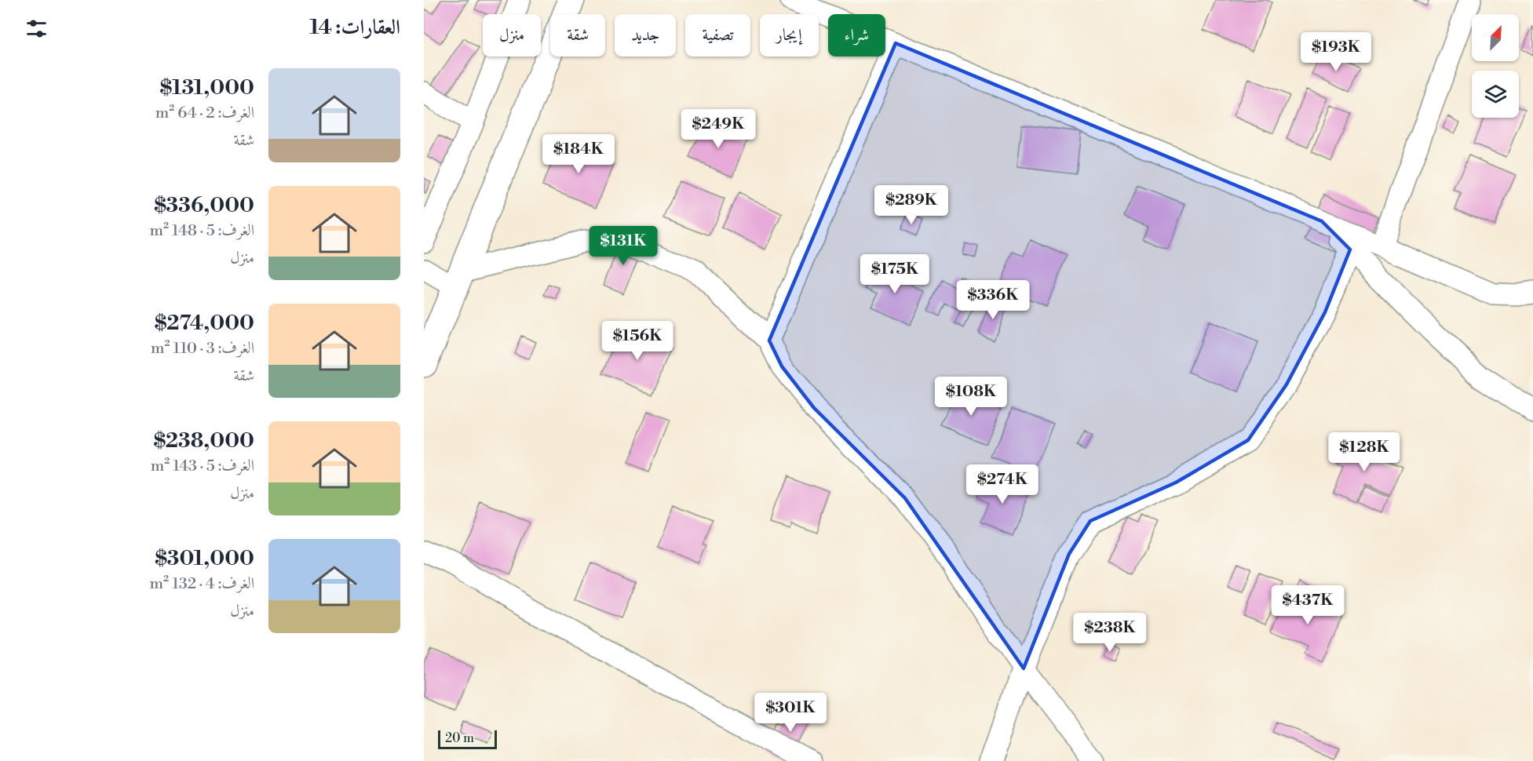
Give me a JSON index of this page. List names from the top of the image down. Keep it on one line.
{"scale_bar":"20 m","north":"top right","page":{"heading":"العقارات: 14","chip":["شراء","إيجار","تصفية","جديد","شقة","منزل"],"price":["$193K","$249K","$184K","$289K","$131K","$175K","$336K","$156K","$108K","$128K","$274K","$437K","$238K","$301K"],"list":[{"name":"$131,000","note":"الغرف: 2 · 64 m² · شقة"},{"name":"$336,000","note":"الغرف: 5 · 148 m² · منزل"},{"name":"$274,000","note":"الغرف: 3 · 110 m² · شقة"},{"name":"$238,000","note":"الغرف: 5 · 143 m² · منزل"},{"name":"$301,000","note":"الغرف: 4 · 132 m² · منزل"}],"scale":"20 m"}}
